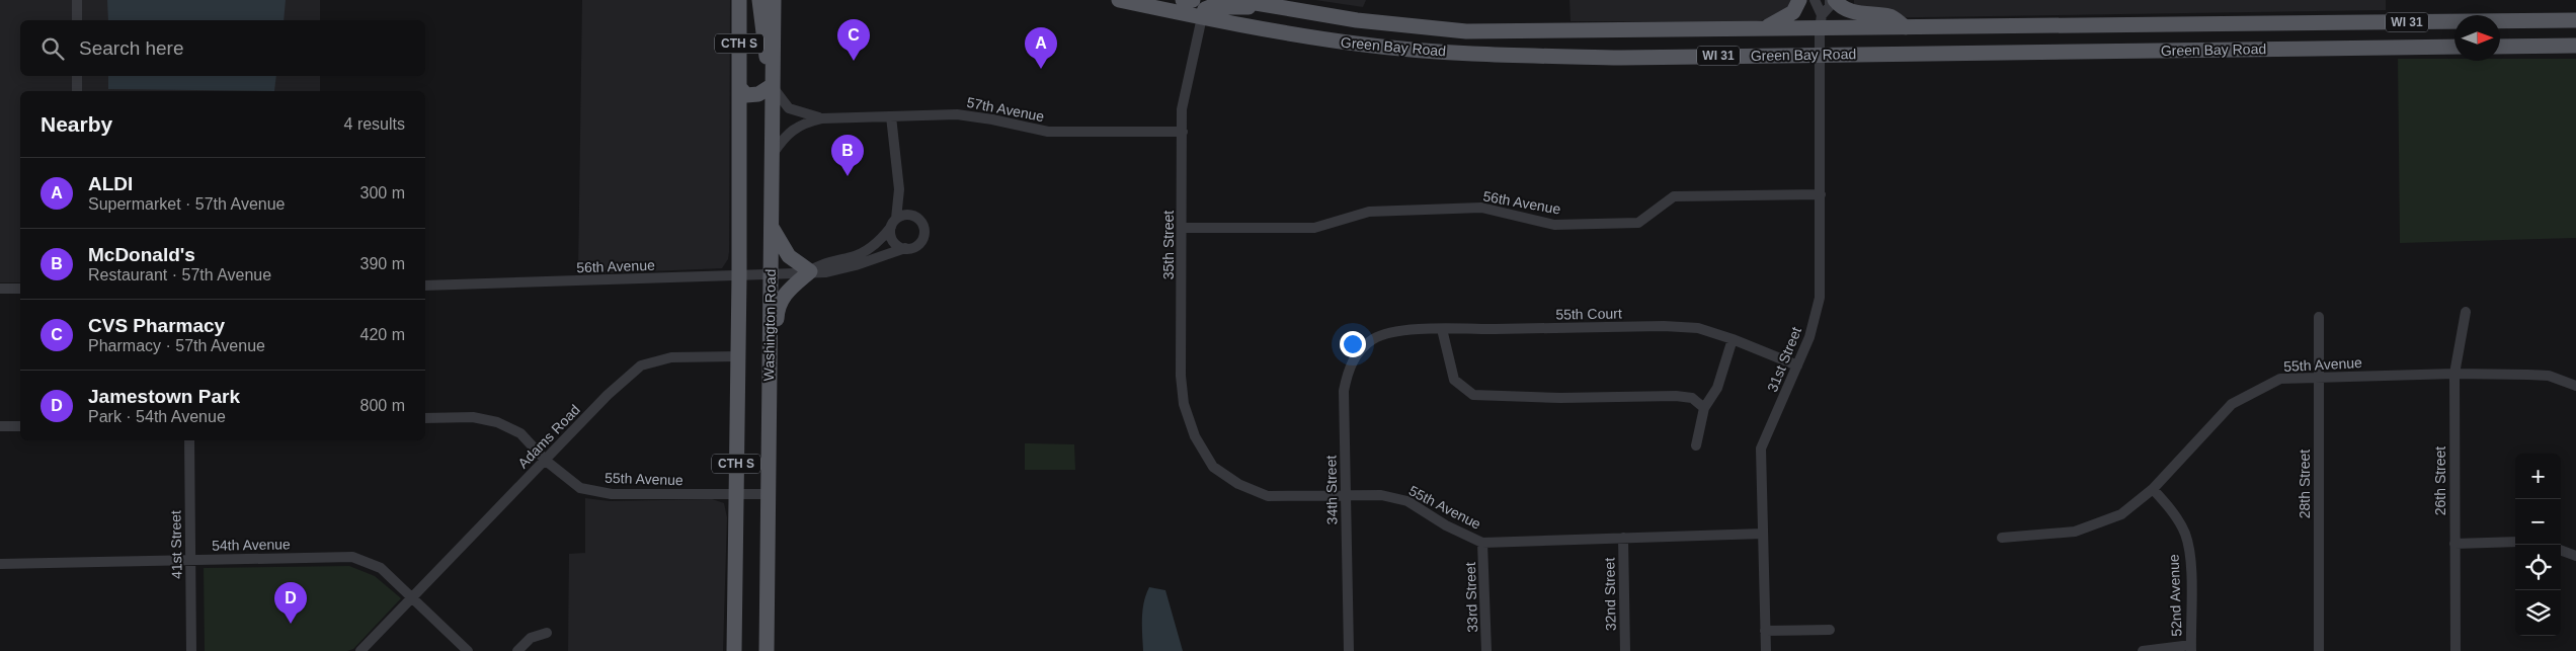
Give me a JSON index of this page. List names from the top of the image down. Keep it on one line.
{"streets":{"main road":["WI 31","CTH S","Green Bay Road","Washington Road"],"street":["57th Avenue","56th Avenue","35th Street","55th Court","31st Street","55th Avenue","Adams Road","26th Street","28th Street","34th Street","41st Street","54th Avenue","32nd Street","52nd Avenue","33rd Street"]},"crossings":[["CTH S","56th Avenue"],["CTH S","55th Avenue"],["CTH S","Adams Road"],["Green Bay Road","35th Street"],["Green Bay Road","31st Street"],["57th Avenue","56th Avenue"],["57th Avenue","35th Street"],["57th Avenue","Washington Road"],["56th Avenue","35th Street"],["56th Avenue","Washington Road"],["56th Avenue","31st Street"],["35th Street","55th Avenue"],["55th Court","31st Street"],["55th Court","34th Street"],["Washington Road","55th Avenue"],["31st Street","55th Avenue"],["55th Avenue","Adams Road"],["55th Avenue","26th Street"],["55th Avenue","28th Street"],["55th Avenue","34th Street"],["55th Avenue","32nd Street"],["55th Avenue","52nd Avenue"],["55th Avenue","33rd Street"],["Adams Road","54th Avenue"],["41st Street","54th Avenue"]],"north":"right","page":{"pins":["C","A","B","D"],"search":"Search here","heading":["Nearby","4 results"],"list":[{"mark":"A","name":"ALDI","note":"Supermarket · 57th Avenue","value":"300 m"},{"mark":"B","name":"McDonald's","note":"Restaurant · 57th Avenue","value":"390 m"},{"mark":"C","name":"CVS Pharmacy","note":"Pharmacy · 57th Avenue","value":"420 m"},{"mark":"D","name":"Jamestown Park","note":"Park · 54th Avenue","value":"800 m"}],"map_buttons":["+","−"]}}
